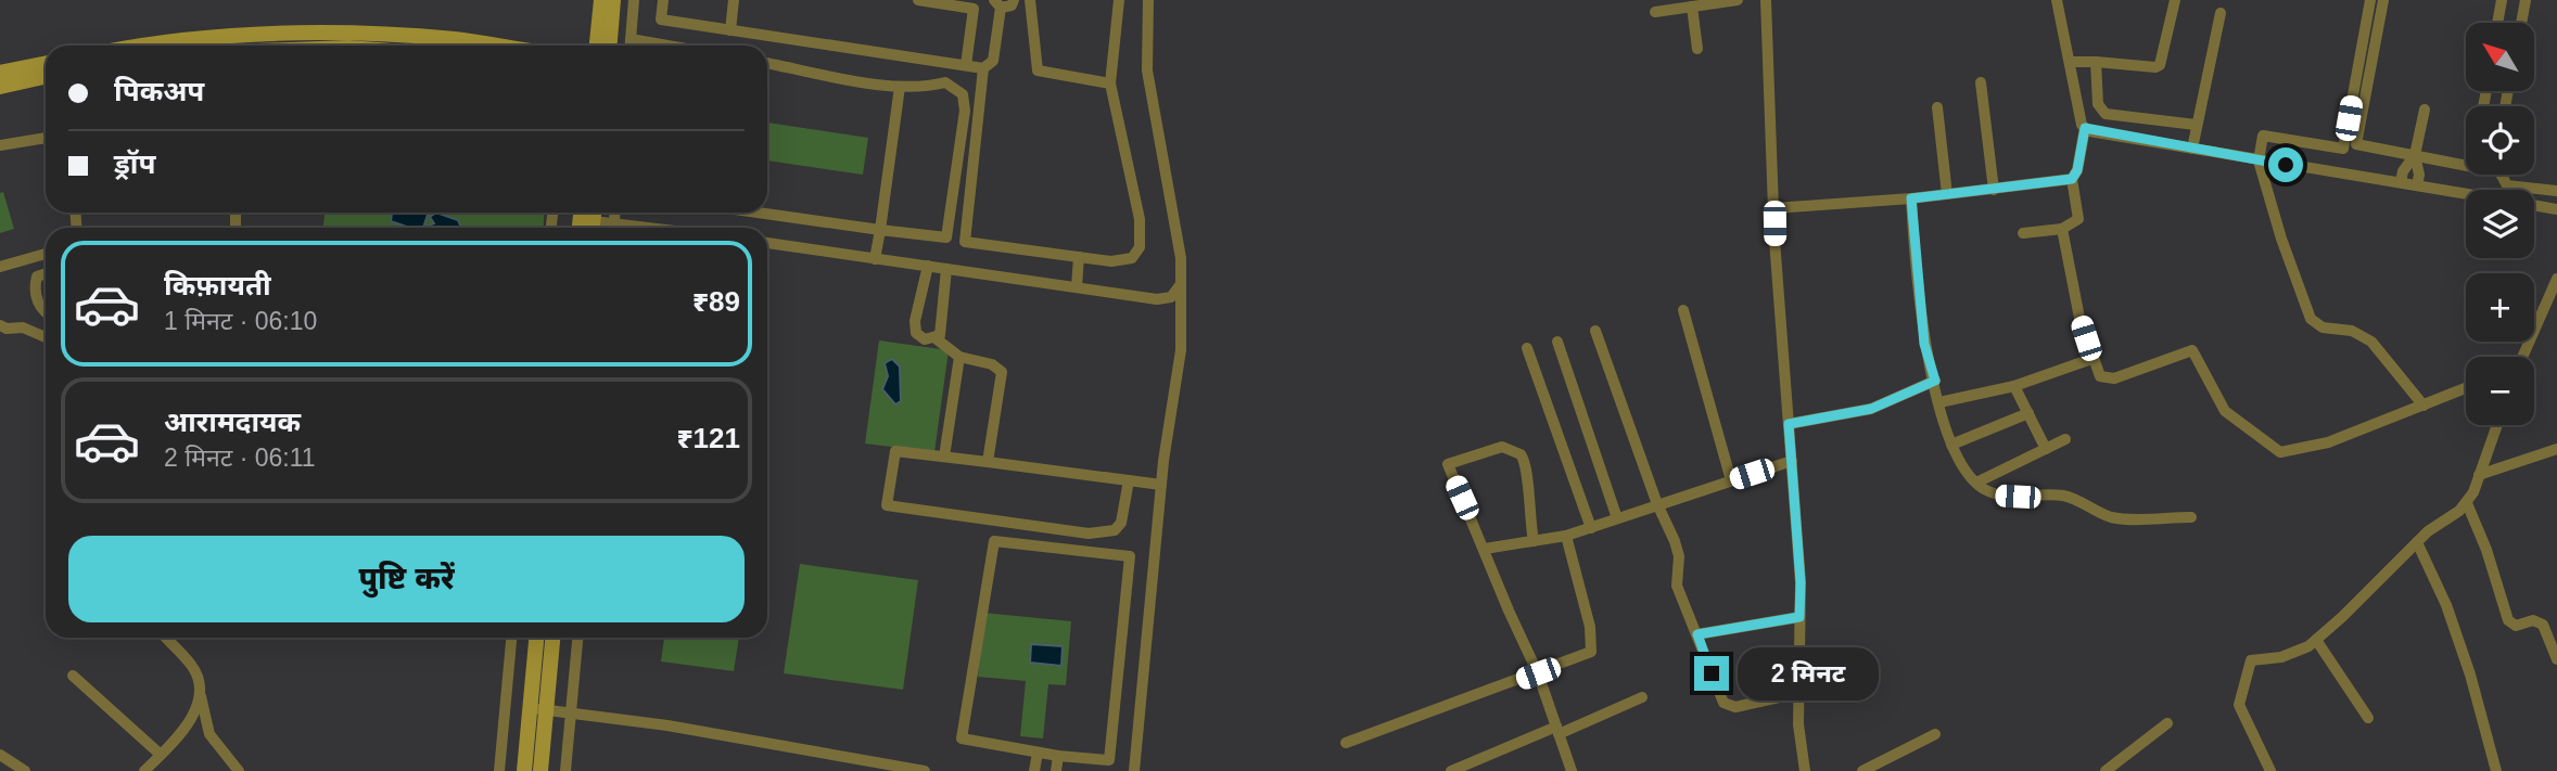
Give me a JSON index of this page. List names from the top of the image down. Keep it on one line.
{"north":"top left","page":{"map_buttons":["+","−"],"banner":["पिकअप","ड्रॉप"],"list":[{"name":"किफ़ायती","note":"1 मिनट · 06:10","value":"₹89"},{"name":"आरामदायक","note":"2 मिनट · 06:11","value":"₹121"}],"buttons":"पुष्टि करें","bubble":"2 मिनट"}}
